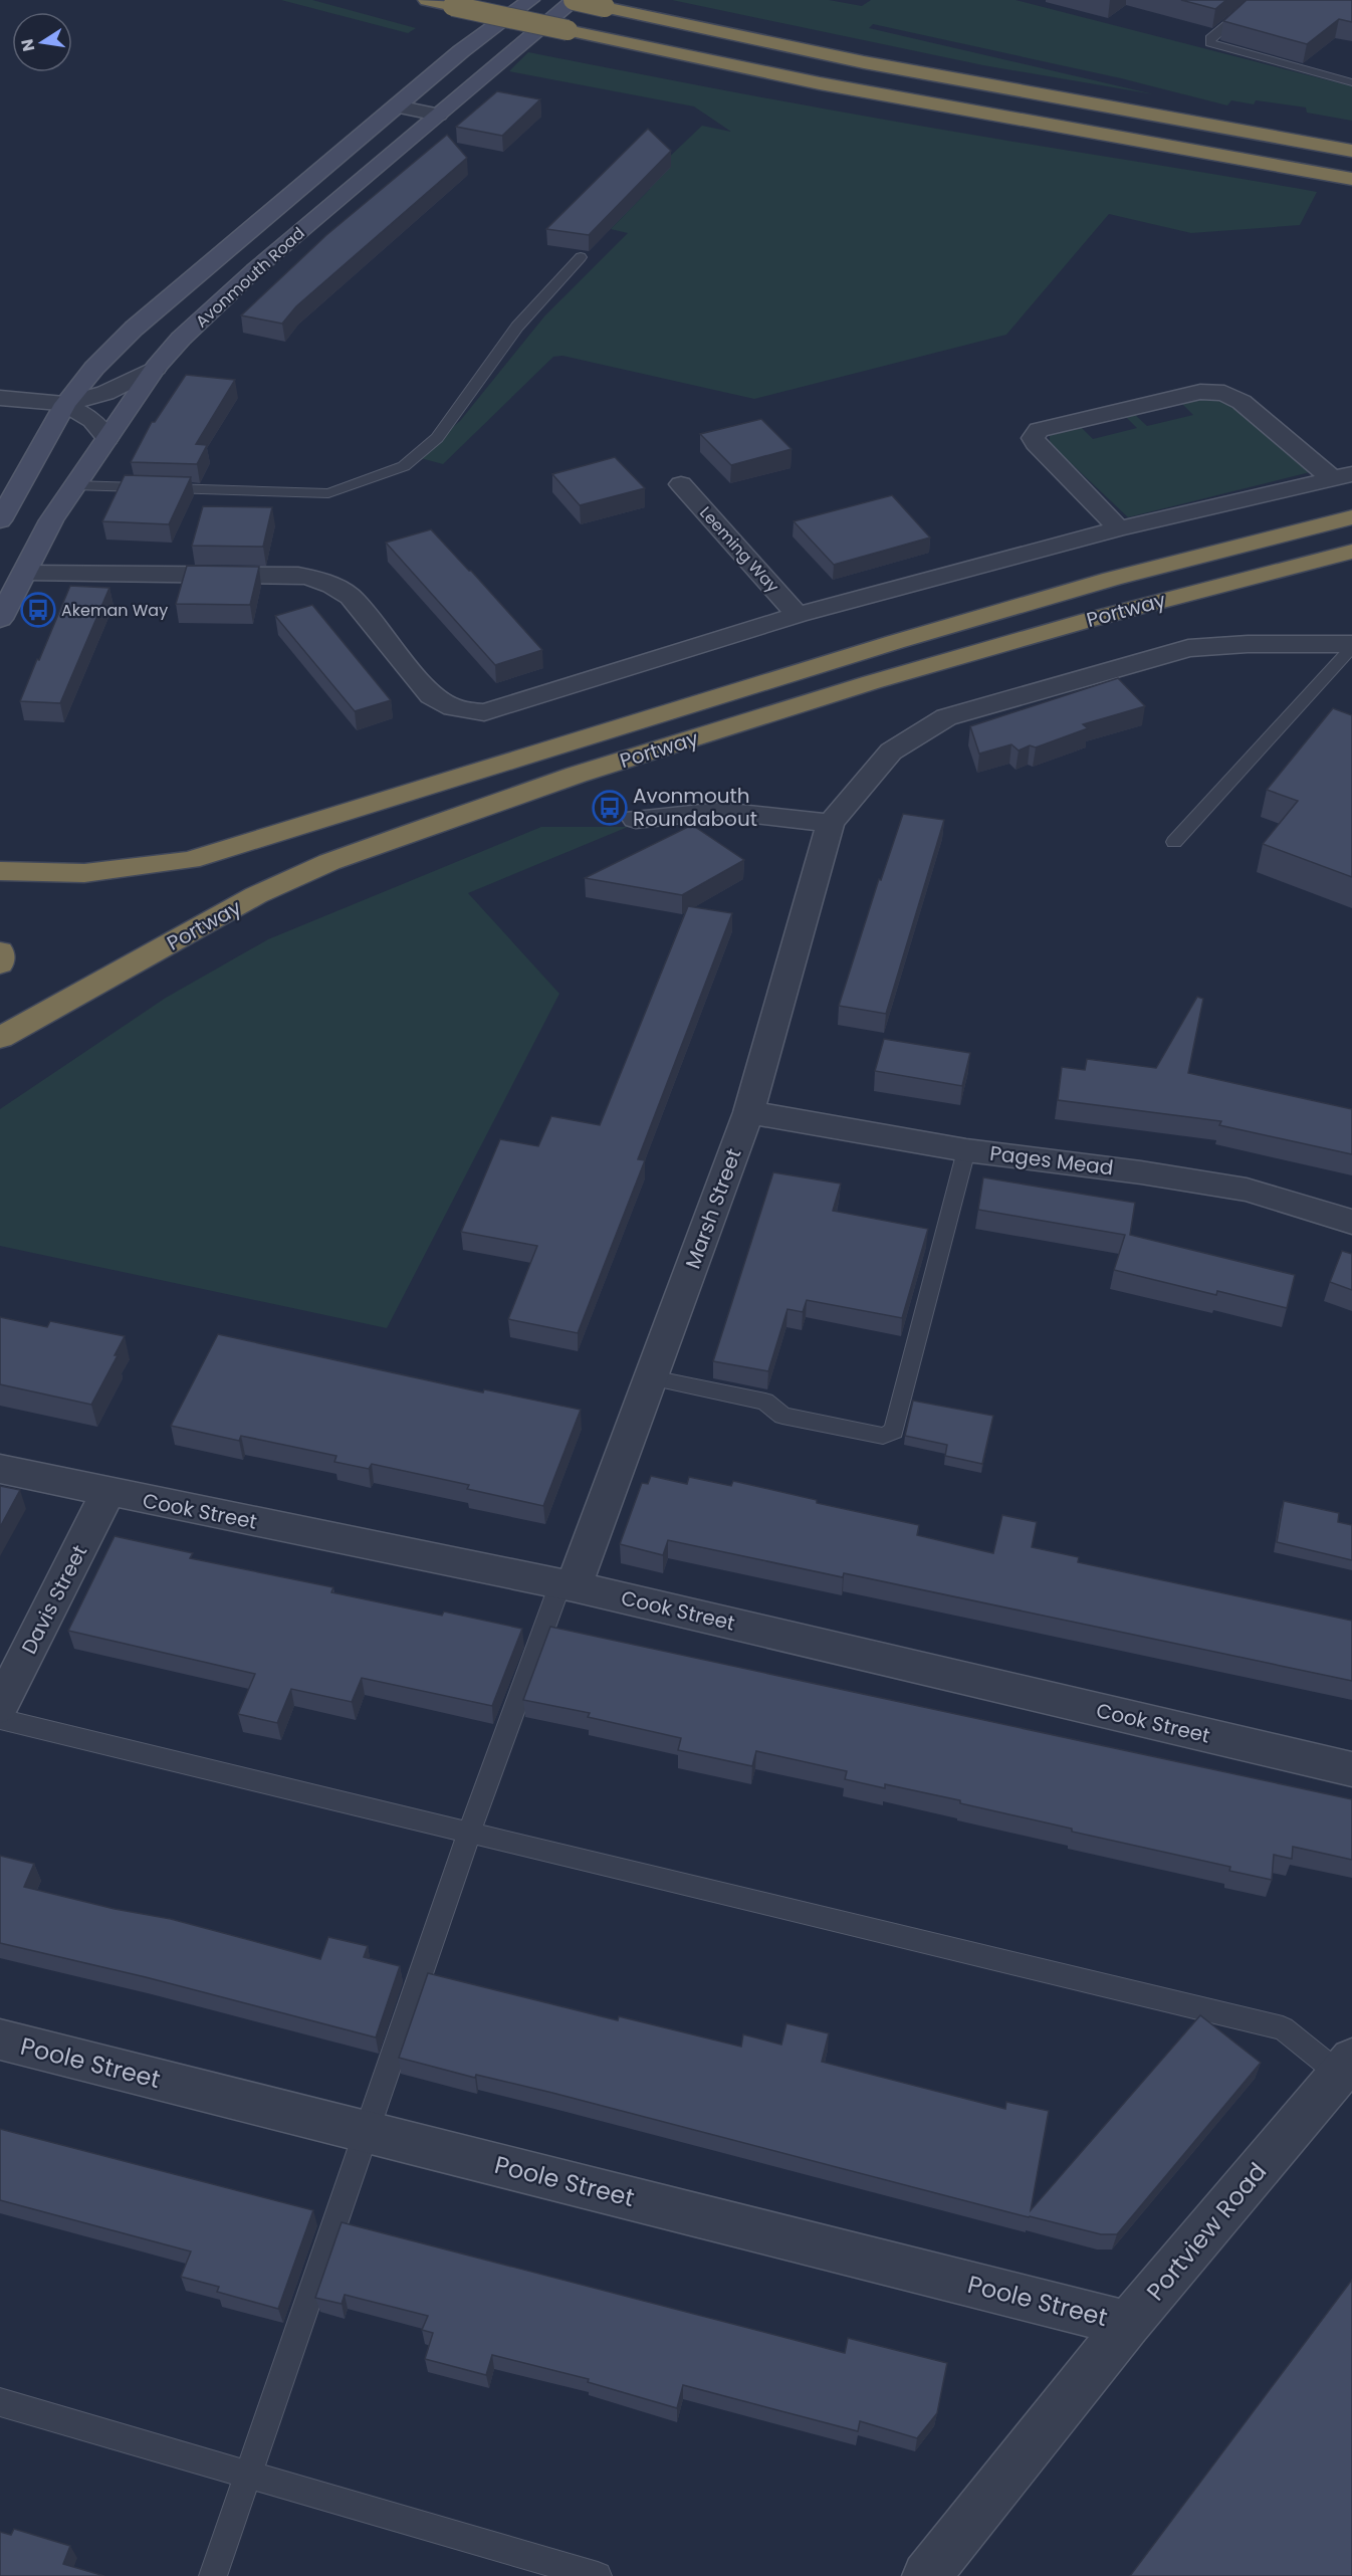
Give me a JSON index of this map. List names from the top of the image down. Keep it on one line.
{"streets":{"highway":["Portway"],"main road":["Avonmouth Road"],"street":["Leeming Way","Pages Mead","Marsh Street","Cook Street","Davis Street","Poole Street","Portview Road"]},"crossings":[["Pages Mead","Marsh Street"],["Marsh Street","Cook Street"],["Cook Street","Davis Street"],["Poole Street","Portview Road"]],"places":{"bus stop":["Akeman Way","Avonmouth Roundabout"]},"north":"left"}
